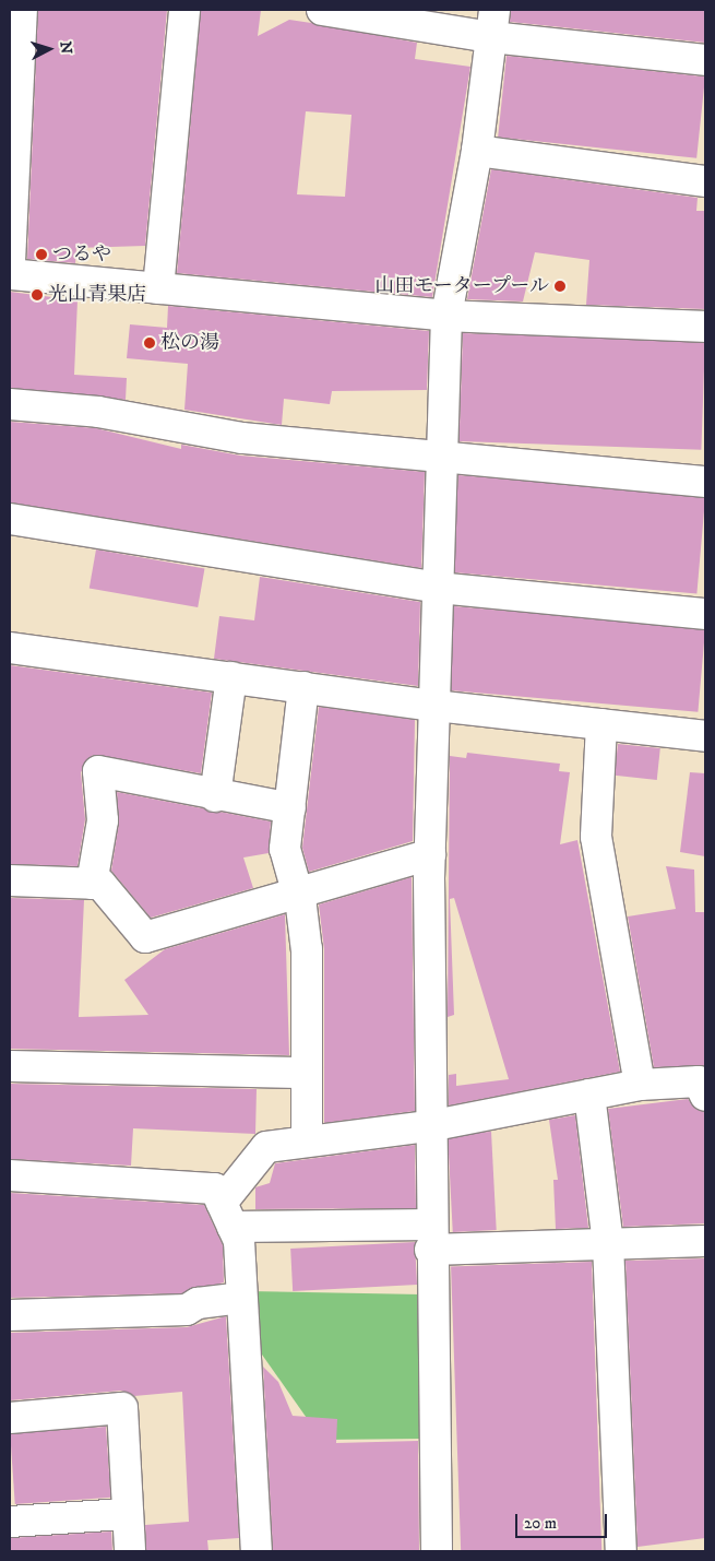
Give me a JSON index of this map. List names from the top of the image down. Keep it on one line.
{"places":["つるや","山田モータープール","光山青果店","松の湯"],"scale_bar":"20 m","north":"right"}
